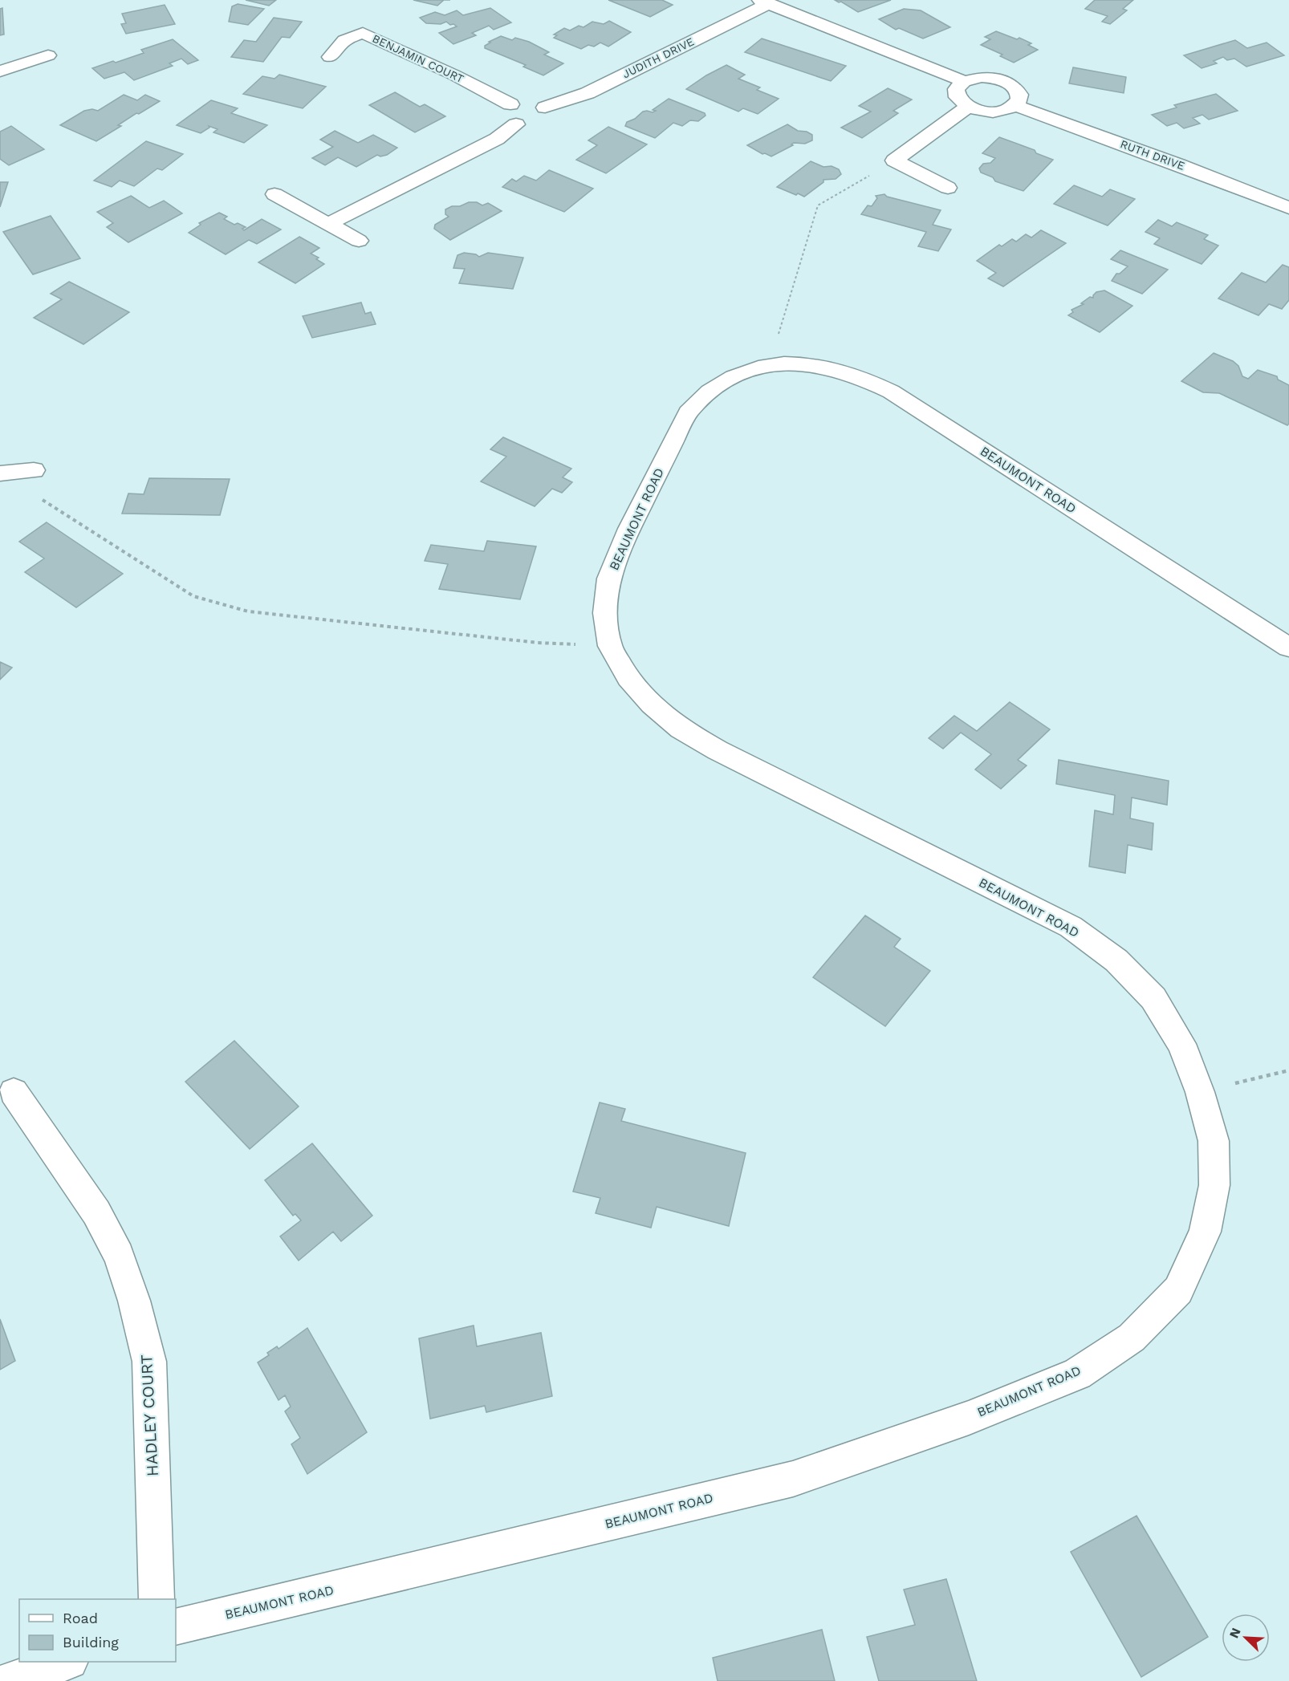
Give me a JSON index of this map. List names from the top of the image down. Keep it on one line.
{"streets":{"street":["JUDITH DRIVE","BENJAMIN COURT","RUTH DRIVE","BEAUMONT ROAD","HADLEY COURT"]},"legend":["Road","Building"],"north":"top left"}
